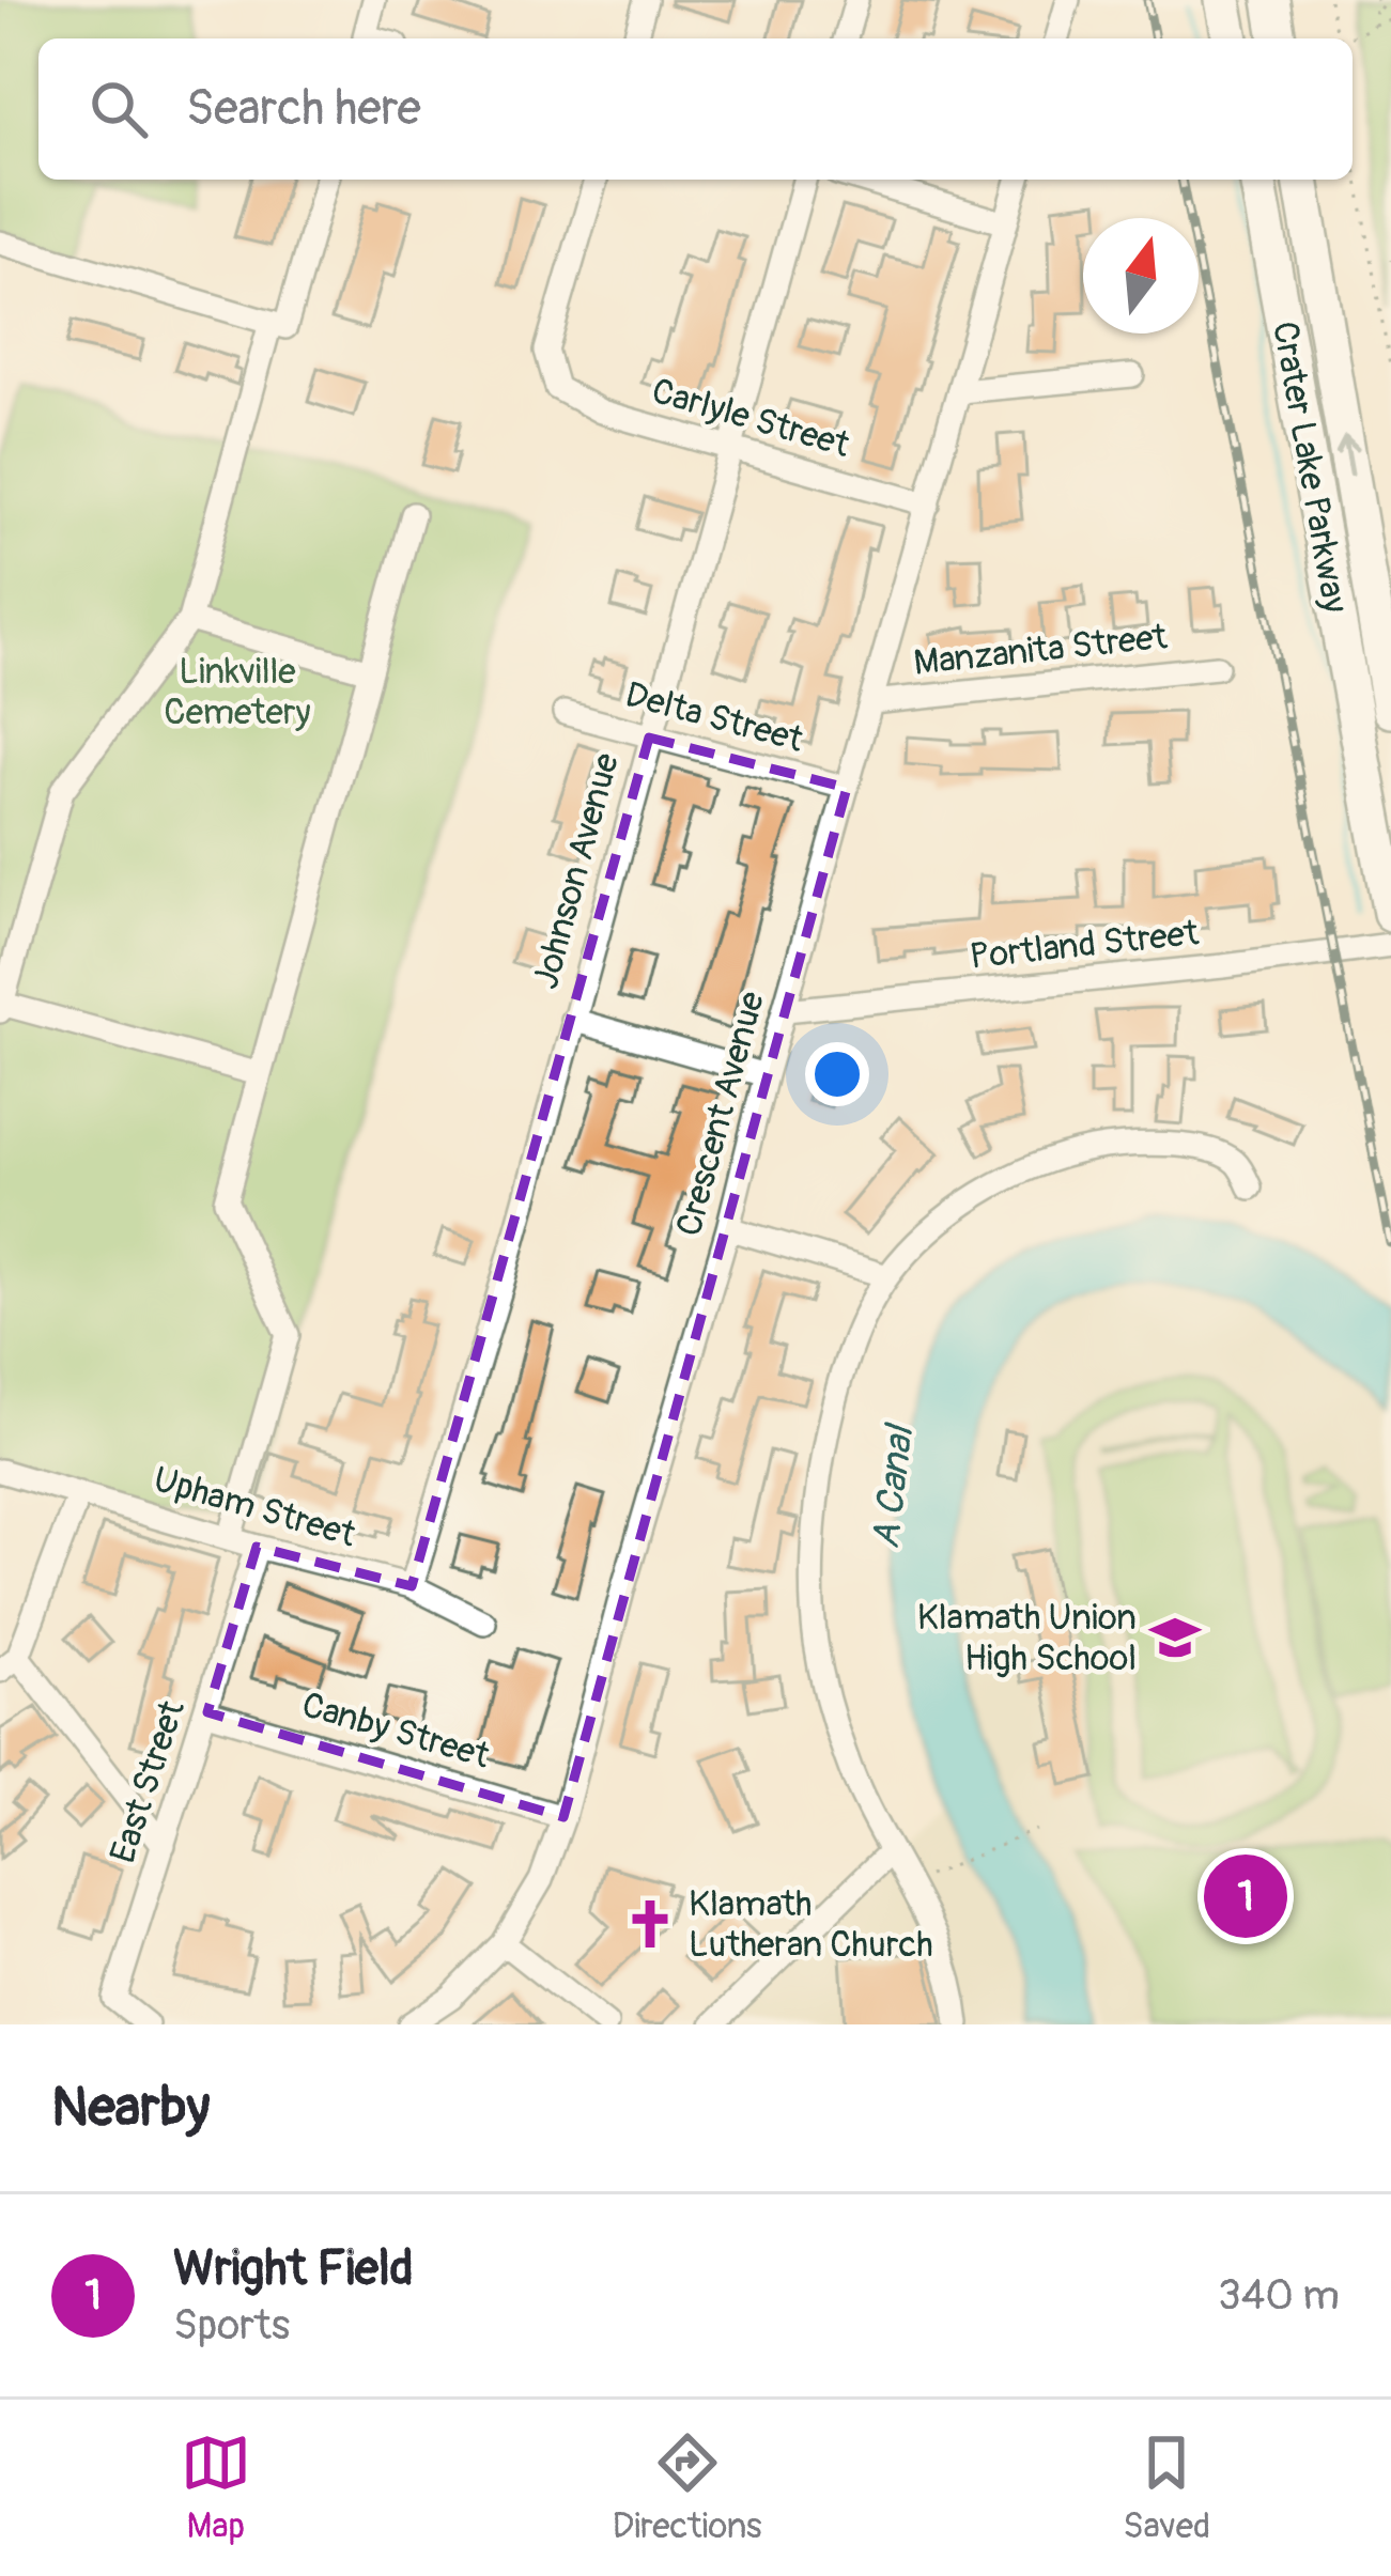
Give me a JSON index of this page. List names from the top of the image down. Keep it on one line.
{"streets":{"main road":["Crater Lake Parkway"],"street":["Carlyle Street","Manzanita Street","Delta Street","Johnson Avenue","Portland Street","Crescent Avenue","Upham Street","Canby Street","East Street"]},"crossings":[["Carlyle Street","Johnson Avenue"],["Carlyle Street","Crescent Avenue"],["Manzanita Street","Crescent Avenue"],["Delta Street","Johnson Avenue"],["Delta Street","Crescent Avenue"],["Johnson Avenue","Upham Street"],["Portland Street","Crescent Avenue"],["Crescent Avenue","Canby Street"],["Upham Street","East Street"],["Canby Street","East Street"]],"water":["A Canal"],"parks":["Linkville Cemetery"],"places":{"school or university":["Klamath Union High School"],"church":["Klamath Lutheran Church"]},"north":"top","page":{"search":"Search here","pins":"1","heading":"Nearby","list":[{"mark":"1","name":"Wright Field","note":"Sports","value":"340 m"}],"nav":["Map","Directions","Saved"]}}
